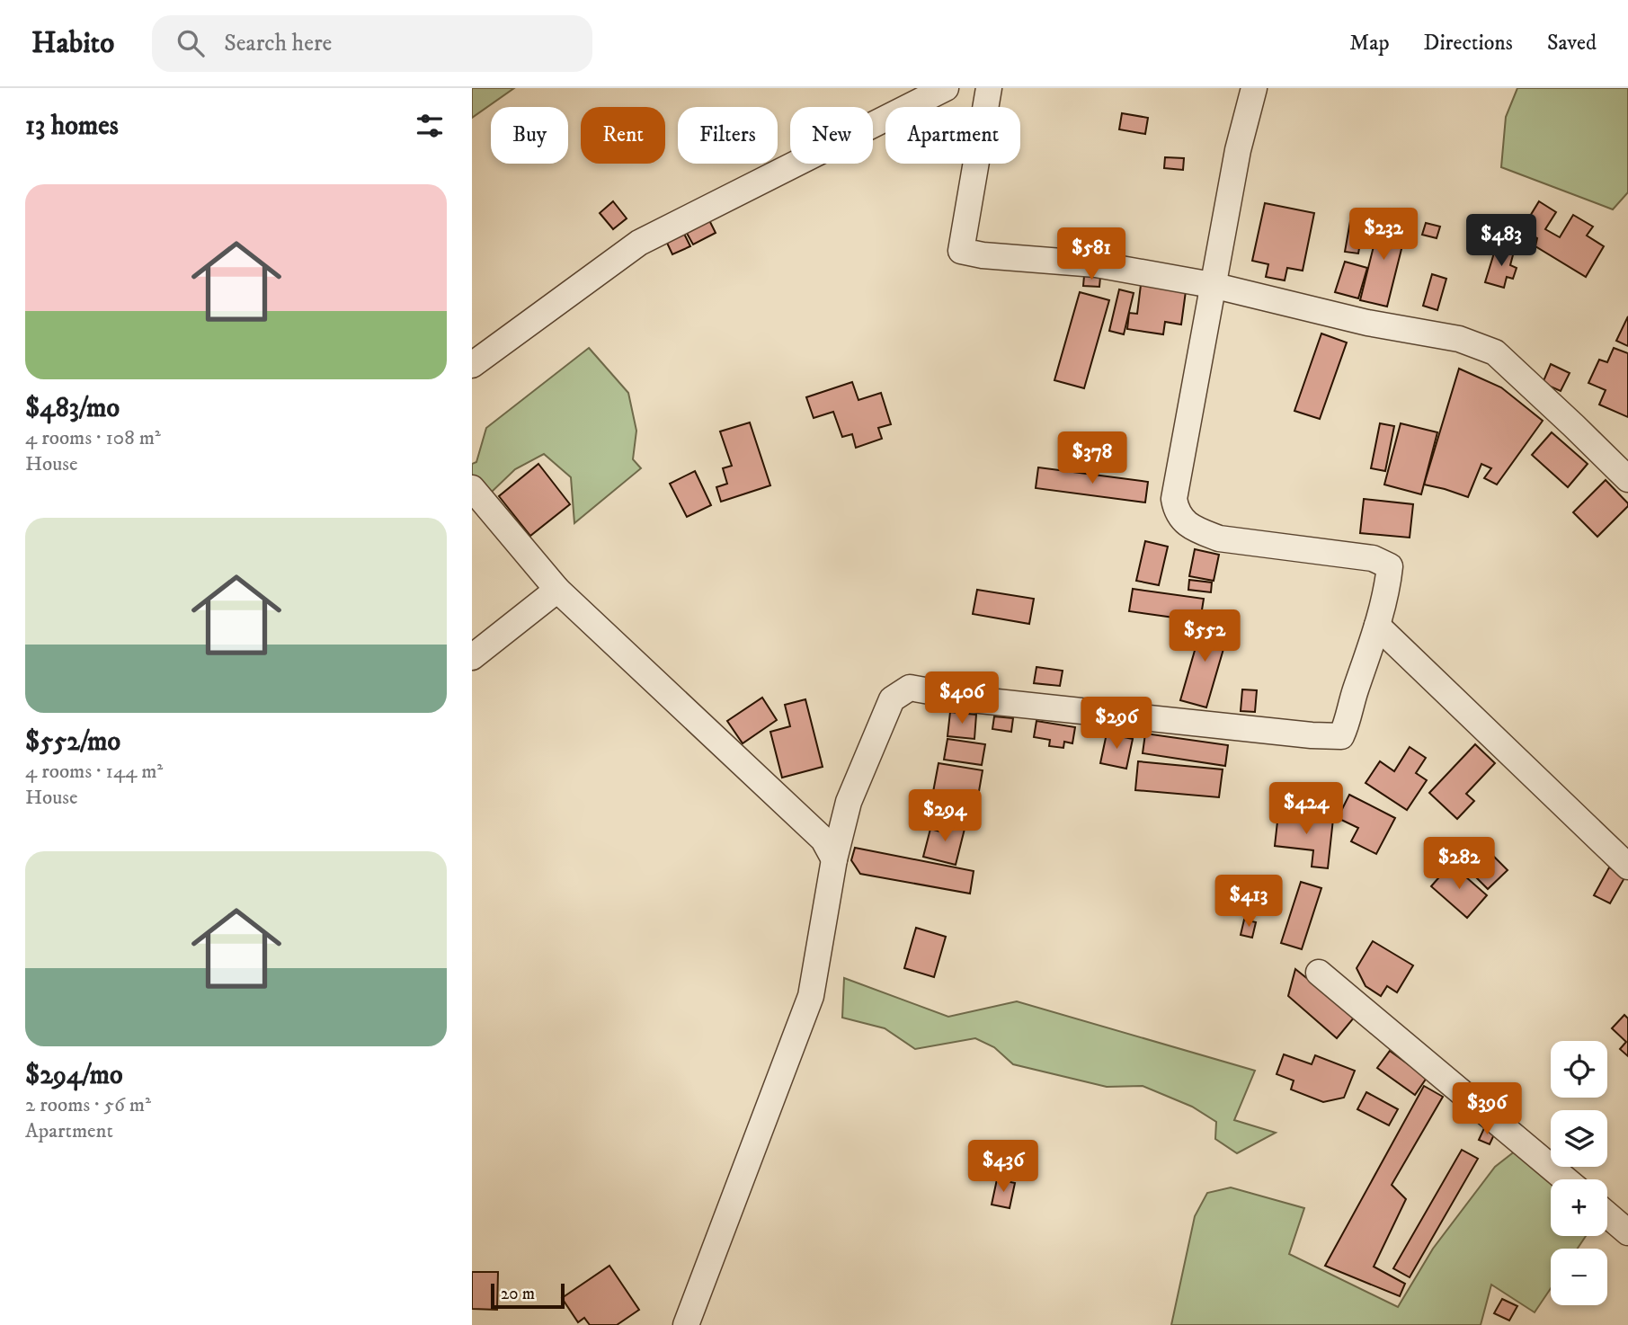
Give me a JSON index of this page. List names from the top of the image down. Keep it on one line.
{"scale_bar":"20 m","page":{"header":"Habito","search":"Search here","nav":["Map","Directions","Saved"],"heading":"13 homes","chip":["Buy","Rent","Filters","New","Apartment"],"list":[{"name":"$483/mo","note":"4 rooms · 108 m² · House"},{"name":"$552/mo","note":"4 rooms · 144 m² · House"},{"name":"$294/mo","note":"2 rooms · 56 m² · Apartment"}],"price":["$232","$483","$581","$378","$552","$406","$296","$424","$294","$282","$413","$396","$436"],"map_buttons":["+","−"],"scale":"20 m"}}
